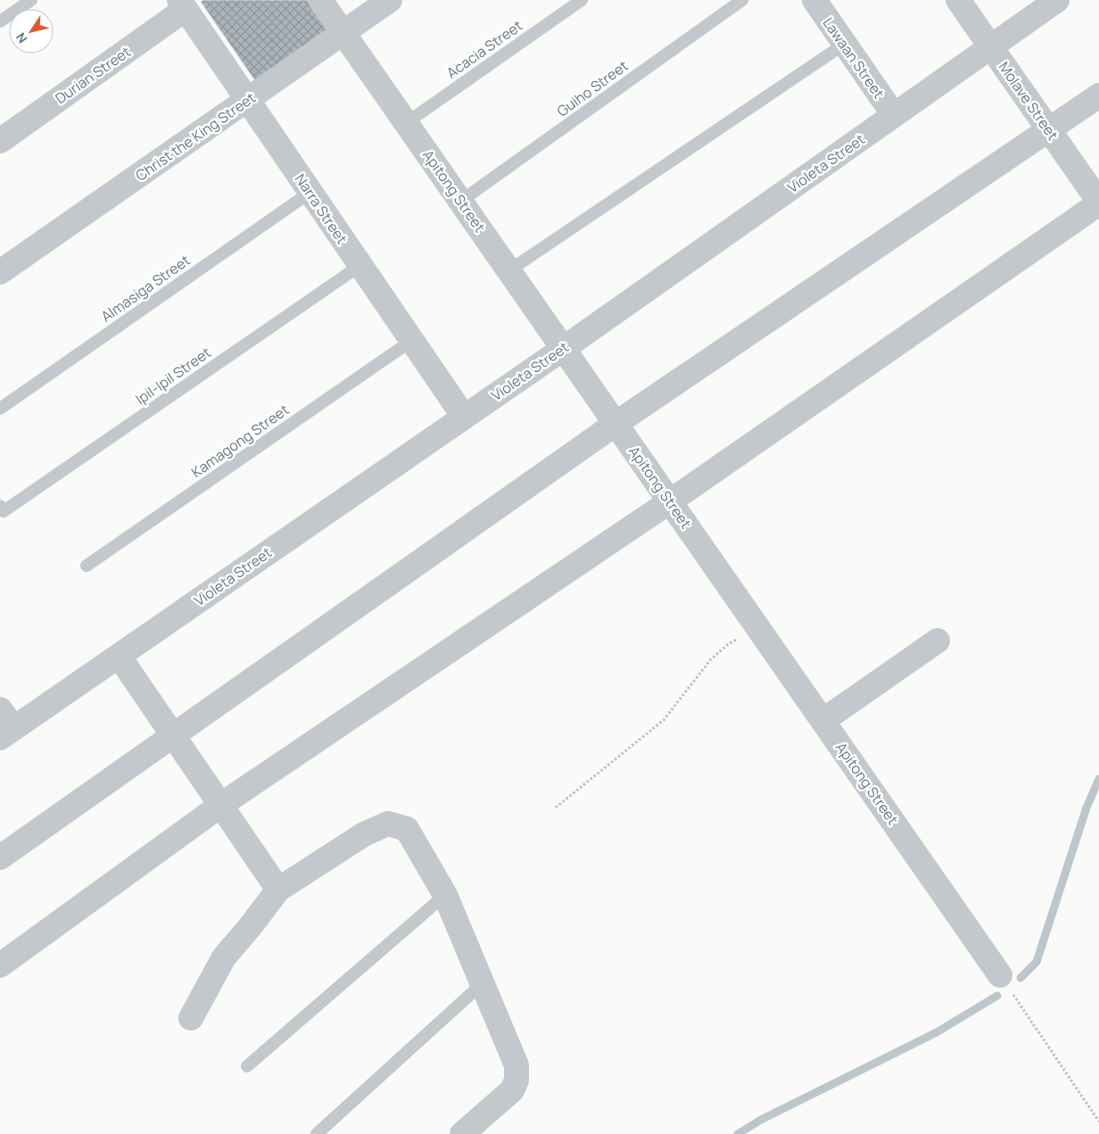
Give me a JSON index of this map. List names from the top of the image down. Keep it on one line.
{"streets":{"street":["Lawaan Street","Durian Street","Molave Street","Christ the King Street","Violeta Street","Apitong Street","Narra Street"],"lane":["Acacia Street","Guiho Street","Almasiga Street","Ipil-Ipil Street","Kamagong Street"]},"crossings":[["Acacia Street","Apitong Street"],["Lawaan Street","Violeta Street"],["Durian Street","Narra Street"],["Guiho Street","Apitong Street"],["Molave Street","Violeta Street"],["Christ the King Street","Apitong Street"],["Christ the King Street","Narra Street"],["Violeta Street","Apitong Street"],["Violeta Street","Narra Street"],["Narra Street","Almasiga Street"],["Narra Street","Ipil-Ipil Street"],["Narra Street","Kamagong Street"]],"north":"bottom left"}
